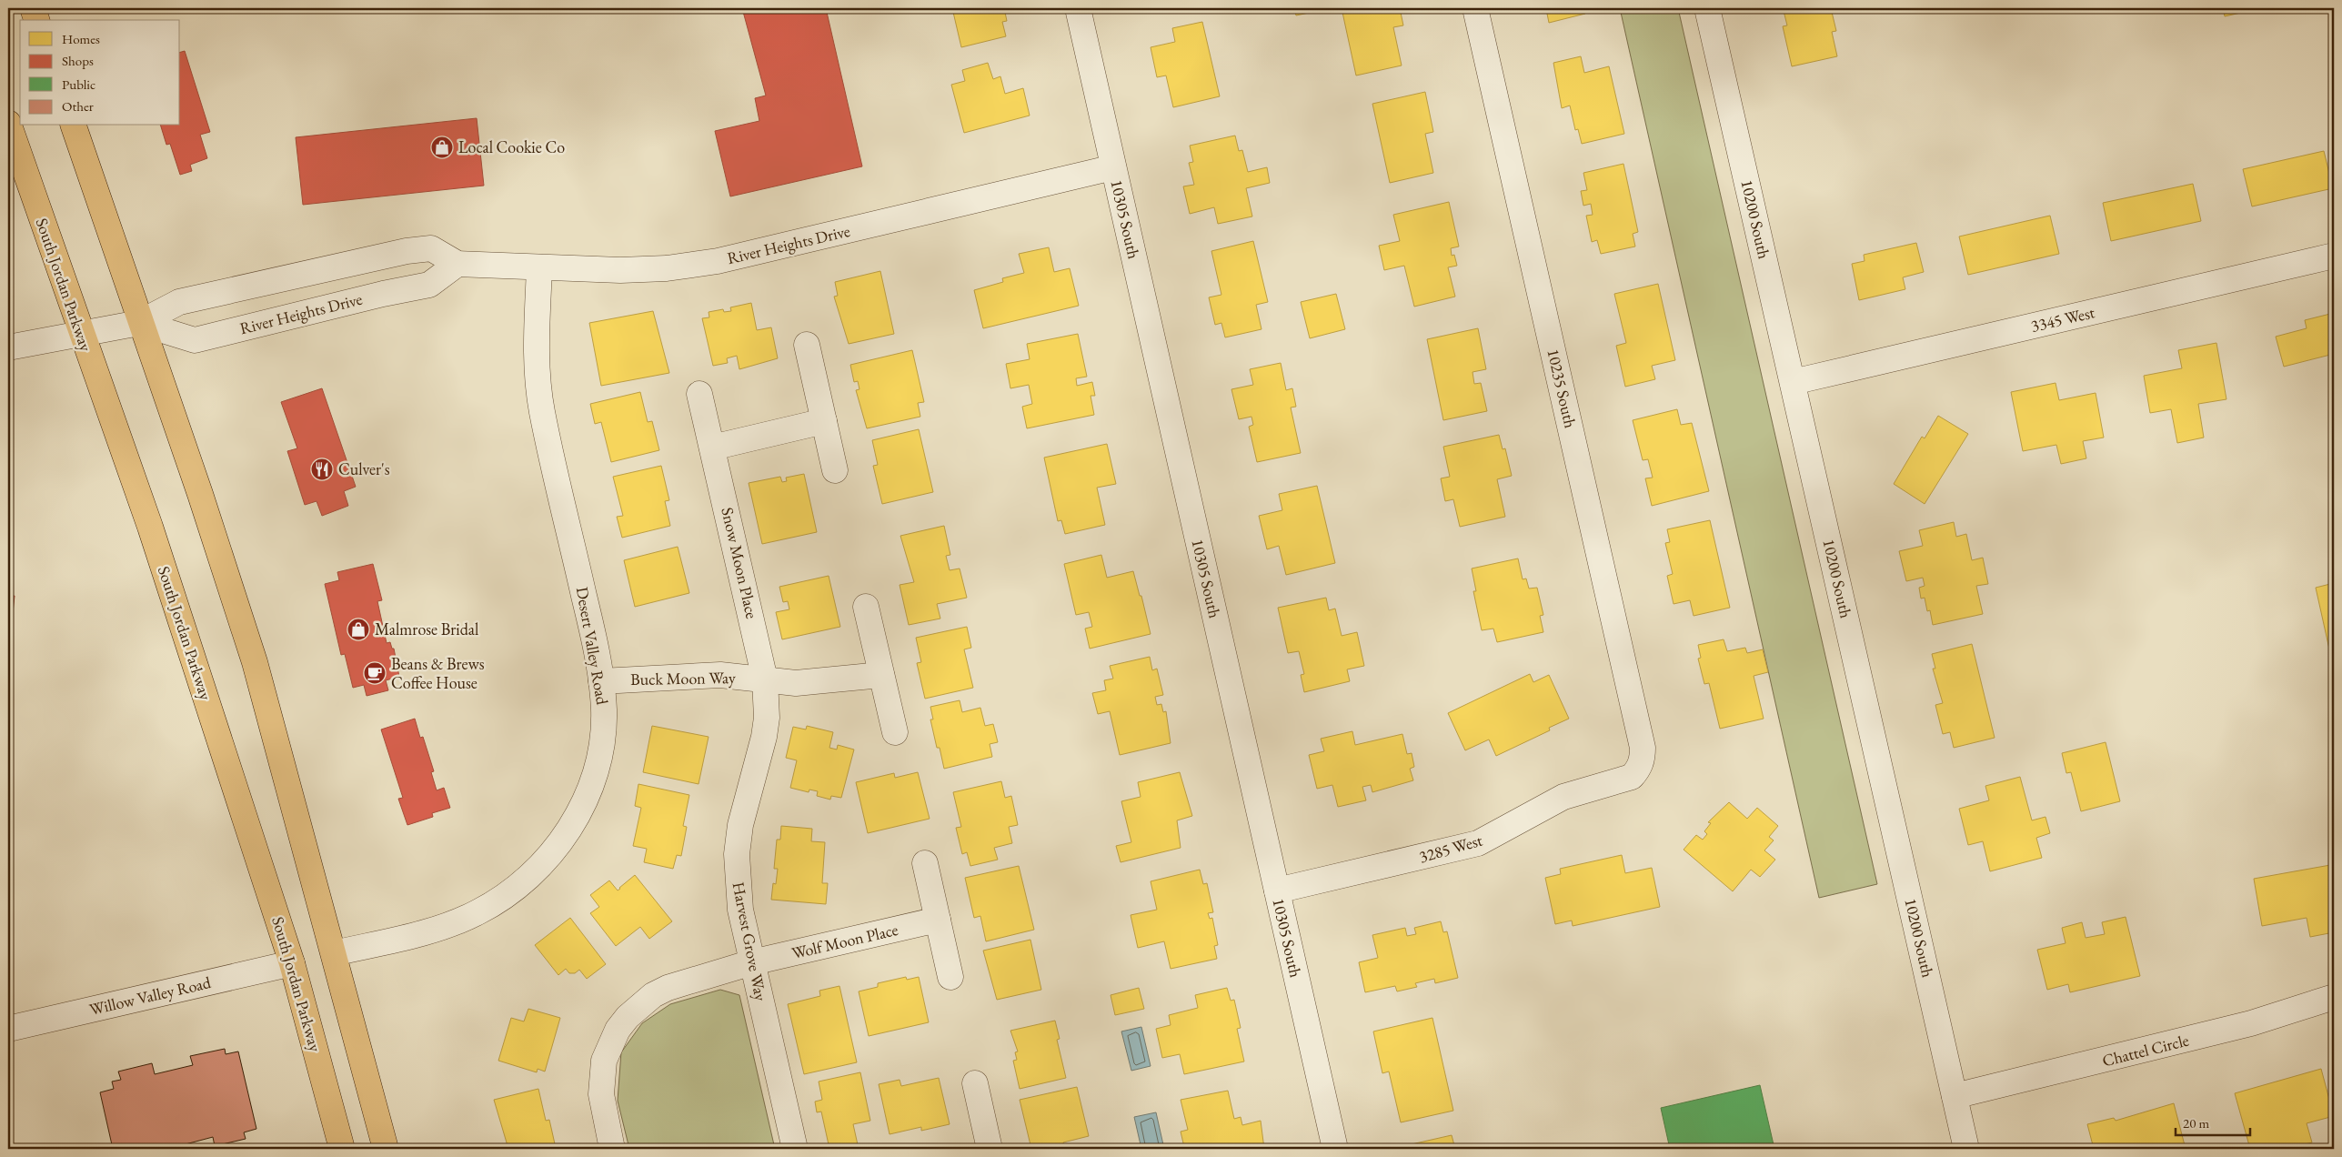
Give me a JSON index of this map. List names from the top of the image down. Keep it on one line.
{"streets":{"main road":["South Jordan Parkway"],"street":["10305 South","10200 South","River Heights Drive","3345 West","10235 South","Snow Moon Place","Desert Valley Road","Buck Moon Way","3285 West","Harvest Grove Way","Wolf Moon Place","Willow Valley Road","Chattel Circle"]},"crossings":[["10305 South","River Heights Drive"],["10305 South","3285 West"],["10200 South","3345 West"],["10200 South","Chattel Circle"],["River Heights Drive","South Jordan Parkway"],["River Heights Drive","Desert Valley Road"],["South Jordan Parkway","Willow Valley Road"],["10235 South","3285 West"],["Snow Moon Place","Buck Moon Way"],["Snow Moon Place","Harvest Grove Way"],["Desert Valley Road","Buck Moon Way"],["Buck Moon Way","Harvest Grove Way"],["Harvest Grove Way","Wolf Moon Place"]],"places":{"shop":["Local Cookie Co","Malmrose Bridal"],"restaurant":["Culver's"],"cafe":["Beans & Brews Coffee House"]},"legend":["Homes","Shops","Public","Other"],"scale_bar":"20 m"}
